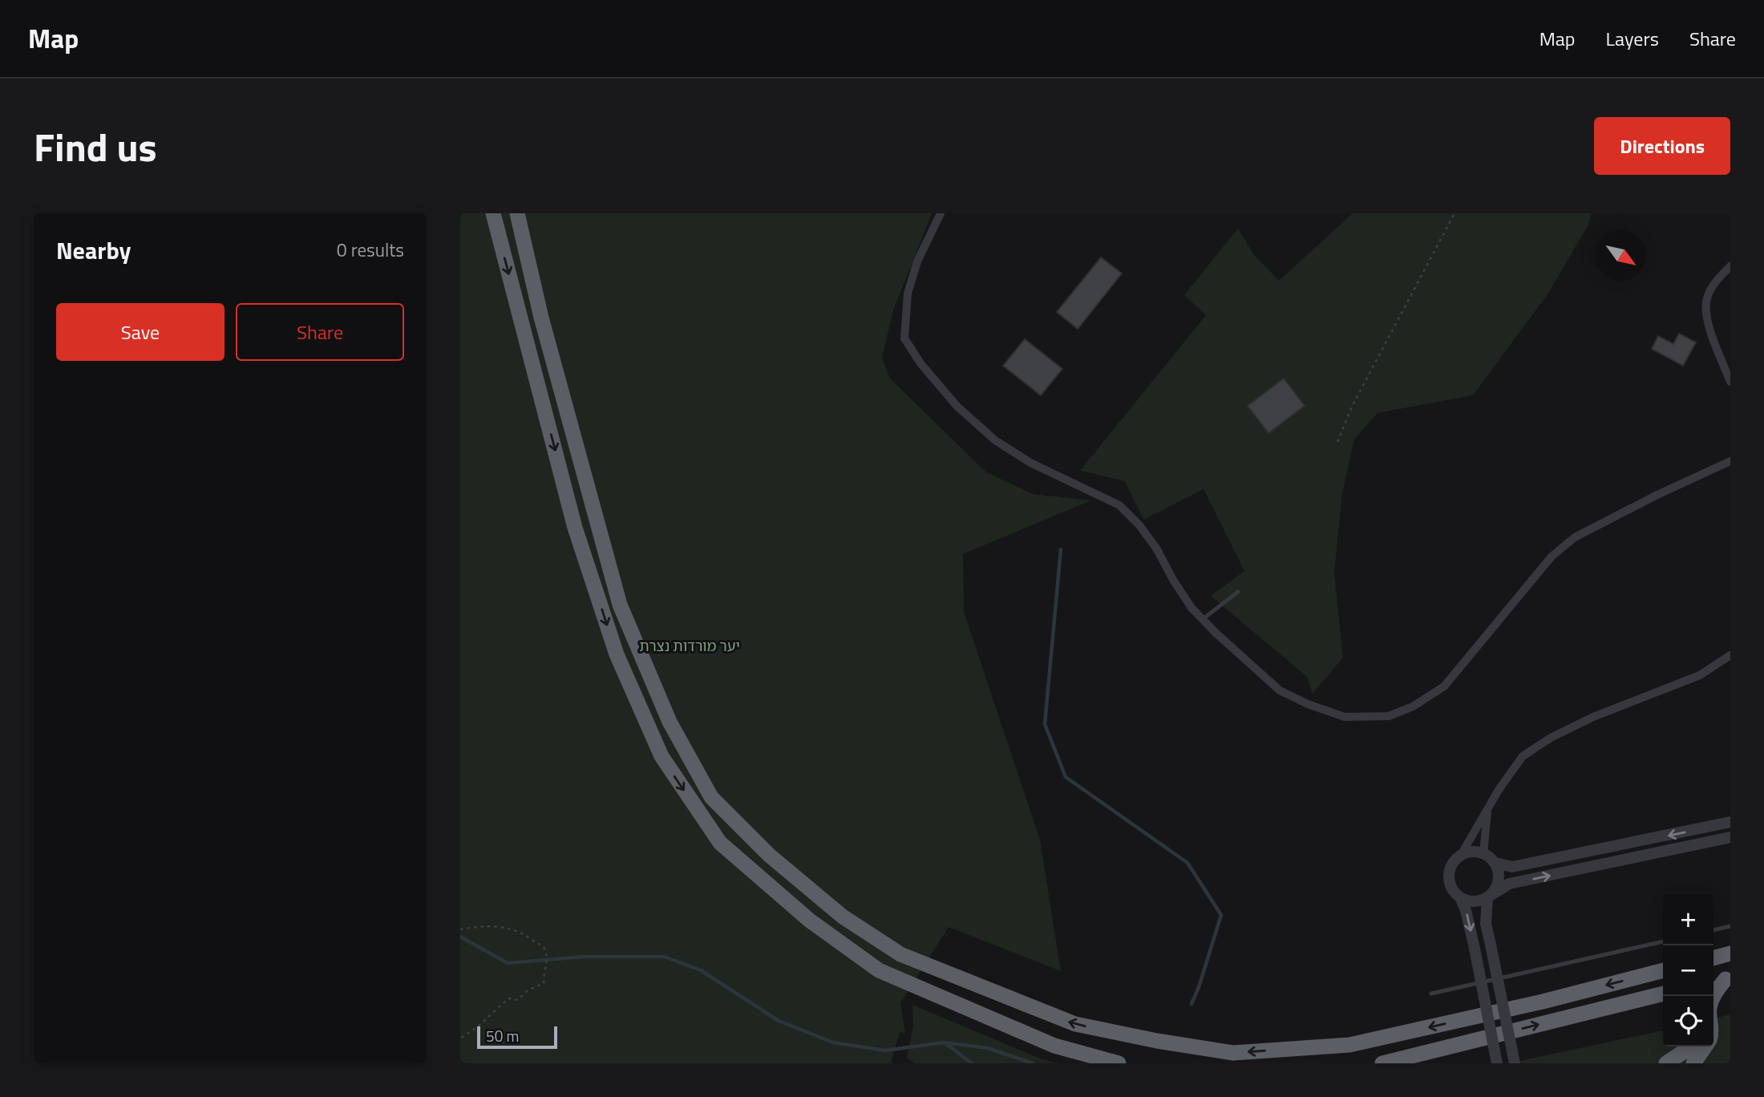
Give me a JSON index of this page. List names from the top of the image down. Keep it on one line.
{"parks":["יער מורדות נצרת"],"scale_bar":"50 m","north":"bottom right","page":{"header":"Map","nav":["Map","Layers","Share"],"title":"Find us","buttons":["Directions",["Save","Share"]],"heading":["Nearby","0 results"],"map_buttons":["+","−"],"scale":"50 m"}}
